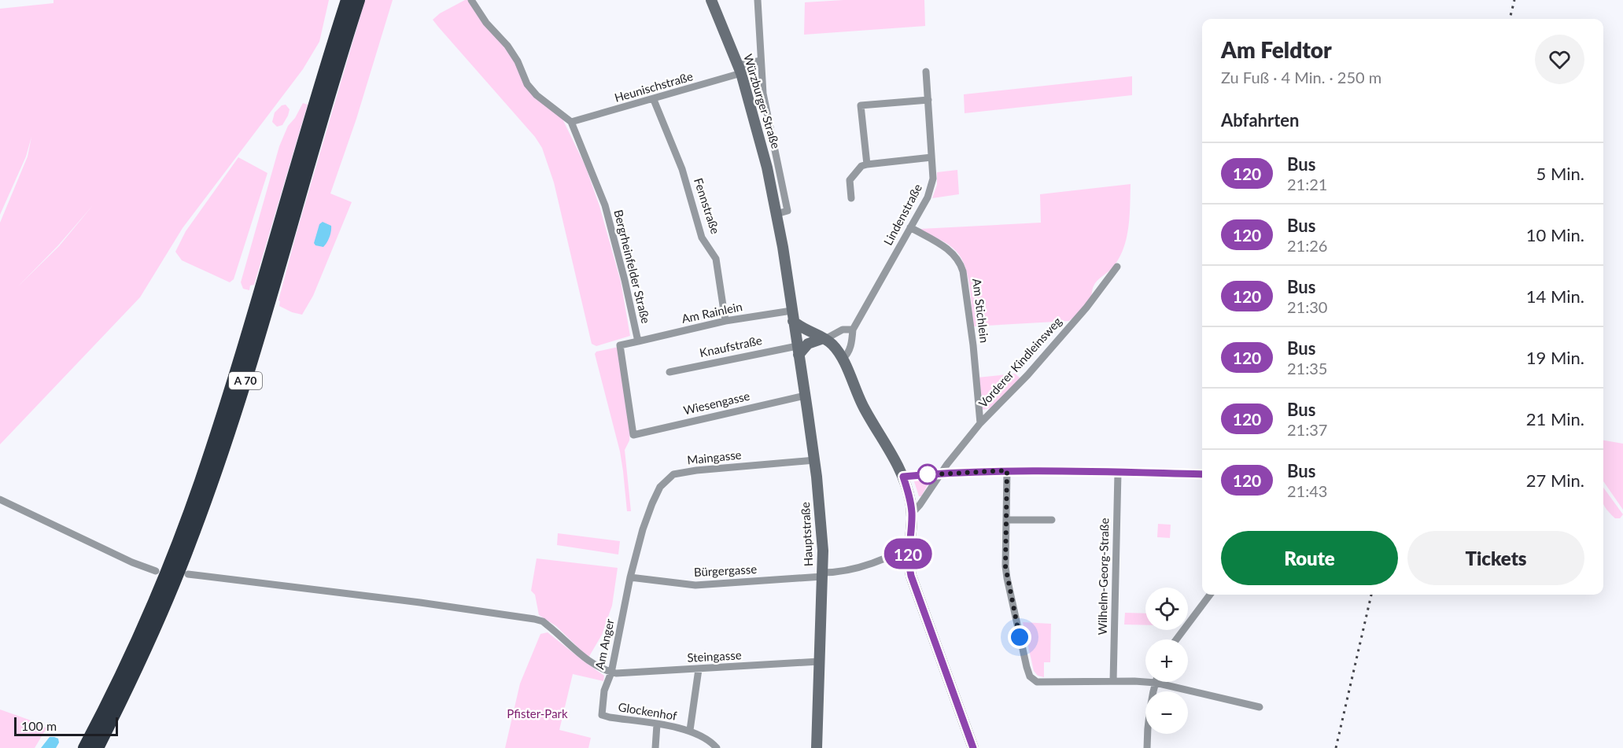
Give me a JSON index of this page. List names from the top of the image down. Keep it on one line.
{"streets":{"highway":["A 70"],"main road":["Würzburger Straße","Hauptstraße"],"street":["Heunischstraße","Fennstraße","Lindenstraße","Bergrheinfelder Straße","Am Stichlein","Am Rainlein","Knaufstraße","Vorderer Kindleinsweg","Wiesengasse","Maingasse","Bürgergasse","Wilhelm-Georg-Straße","Am Anger","Steingasse","Glockenhof"]},"crossings":[["Heunischstraße","Würzburger Straße"],["Heunischstraße","Fennstraße"],["Heunischstraße","Bergrheinfelder Straße"],["Würzburger Straße","Am Rainlein"],["Würzburger Straße","Hauptstraße"],["Fennstraße","Am Rainlein"],["Lindenstraße","Am Stichlein"],["Bergrheinfelder Straße","Am Rainlein"],["Bergrheinfelder Straße","Wiesengasse"],["Am Stichlein","Vorderer Kindleinsweg"],["Am Rainlein","Hauptstraße"],["Knaufstraße","Hauptstraße"],["Wiesengasse","Hauptstraße"],["Maingasse","Hauptstraße"],["Maingasse","Bürgergasse"],["Maingasse","Am Anger"],["Hauptstraße","Bürgergasse"],["Hauptstraße","Steingasse"],["Bürgergasse","Am Anger"],["Am Anger","Steingasse"],["Am Anger","Glockenhof"],["Steingasse","Glockenhof"]],"parks":["Pfister-Park"],"lines":["bus line 120"],"scale_bar":"100 m","page":{"on_map":"120","heading":[["Am Feldtor","Zu Fuß · 4 Min. · 250 m"],"Abfahrten"],"list":[{"mark":"120","name":"Bus","note":"21:21","value":"5 Min."},{"mark":"120","name":"Bus","note":"21:26","value":"10 Min."},{"mark":"120","name":"Bus","note":"21:30","value":"14 Min."},{"mark":"120","name":"Bus","note":"21:35","value":"19 Min."},{"mark":"120","name":"Bus","note":"21:37","value":"21 Min."},{"mark":"120","name":"Bus","note":"21:43","value":"27 Min."}],"buttons":["Route","Tickets"],"map_buttons":["+","−"],"scale":"100 m"}}
